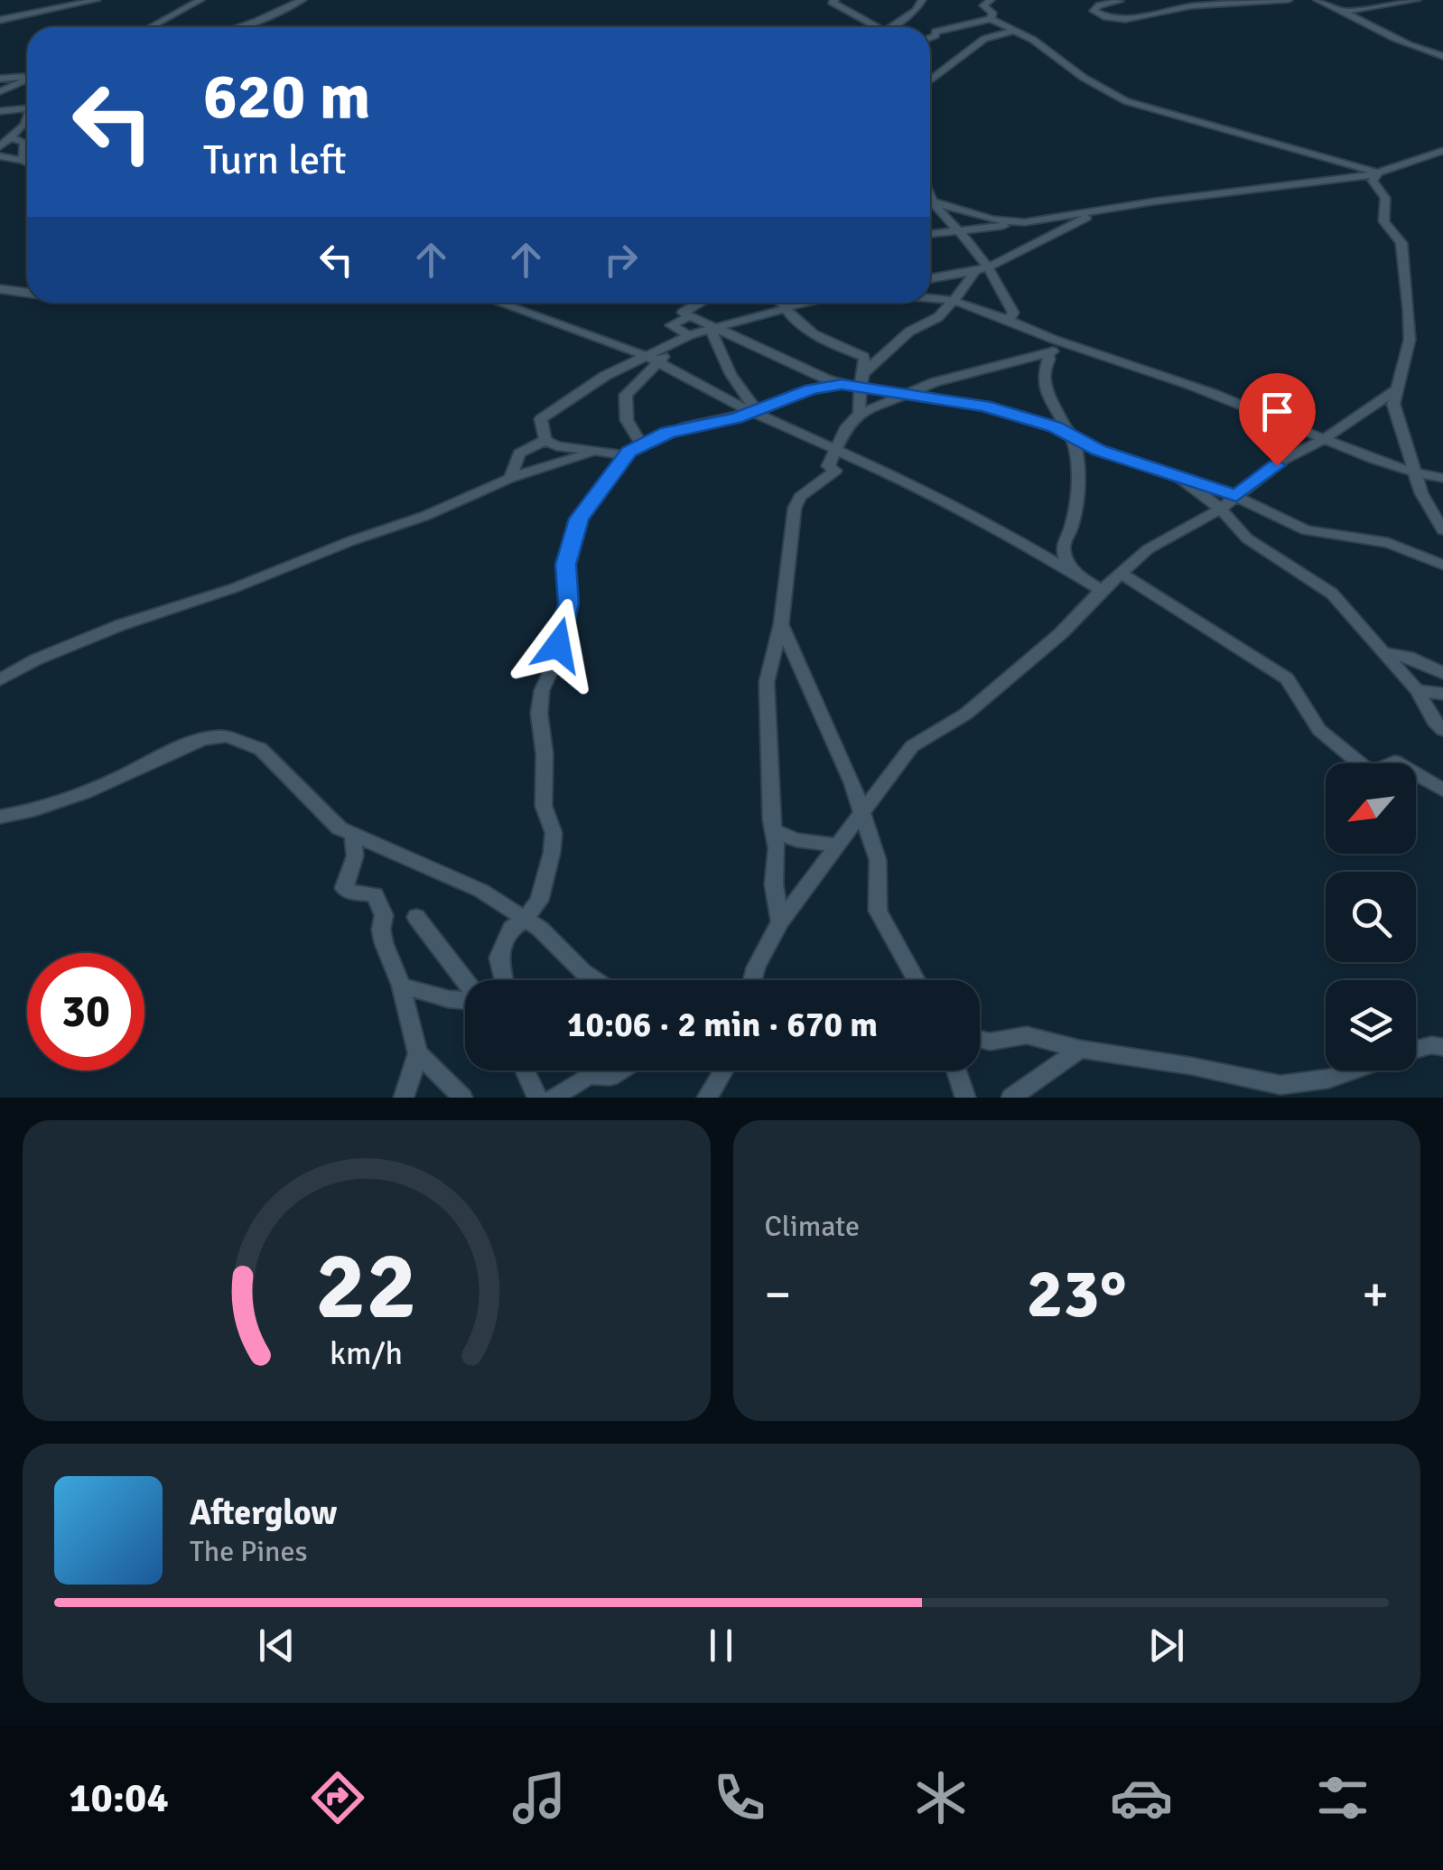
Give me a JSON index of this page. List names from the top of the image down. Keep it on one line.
{"north":"bottom left","page":{"turn":["620 m","Turn left"],"limit":"30","trip":"10:06 · 2 min · 670 m","tile":"Climate","heat":["−","23°","+"],"song":["Afterglow","The Pines"],"tabs":"10:04","gauge":["22","km/h"]}}
